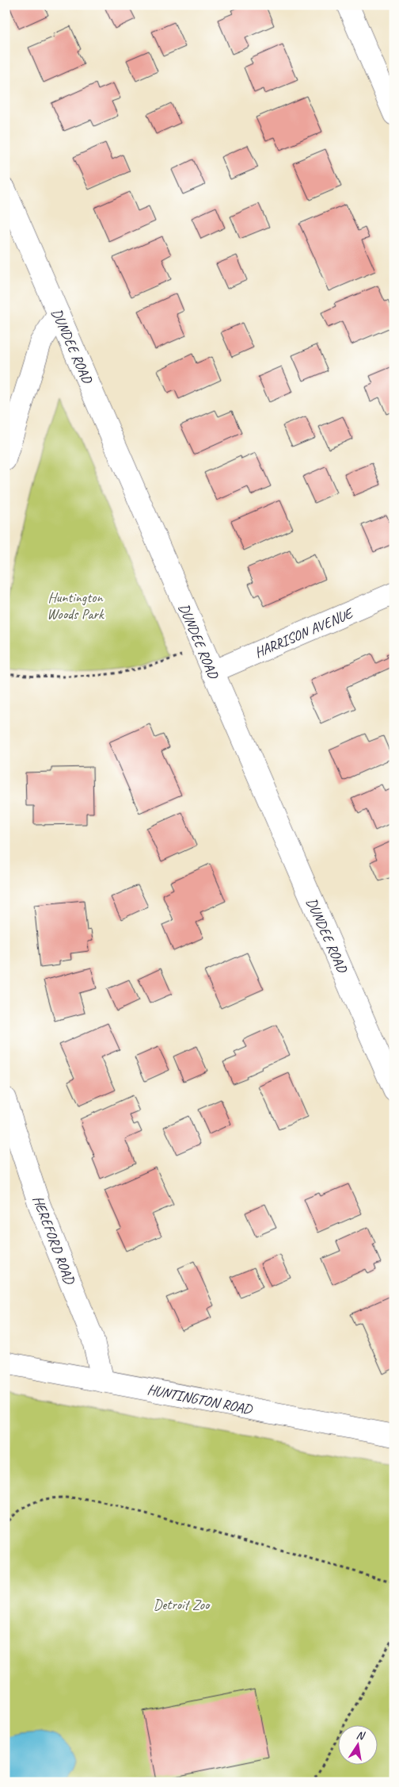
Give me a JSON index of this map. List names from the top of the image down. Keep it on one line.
{"streets":{"street":["DUNDEE ROAD","HARRISON AVENUE","HEREFORD ROAD","HUNTINGTON ROAD"]},"crossings":[["DUNDEE ROAD","HARRISON AVENUE"],["HEREFORD ROAD","HUNTINGTON ROAD"]],"parks":["Huntington Woods Park","Detroit Zoo"],"north":"top"}
